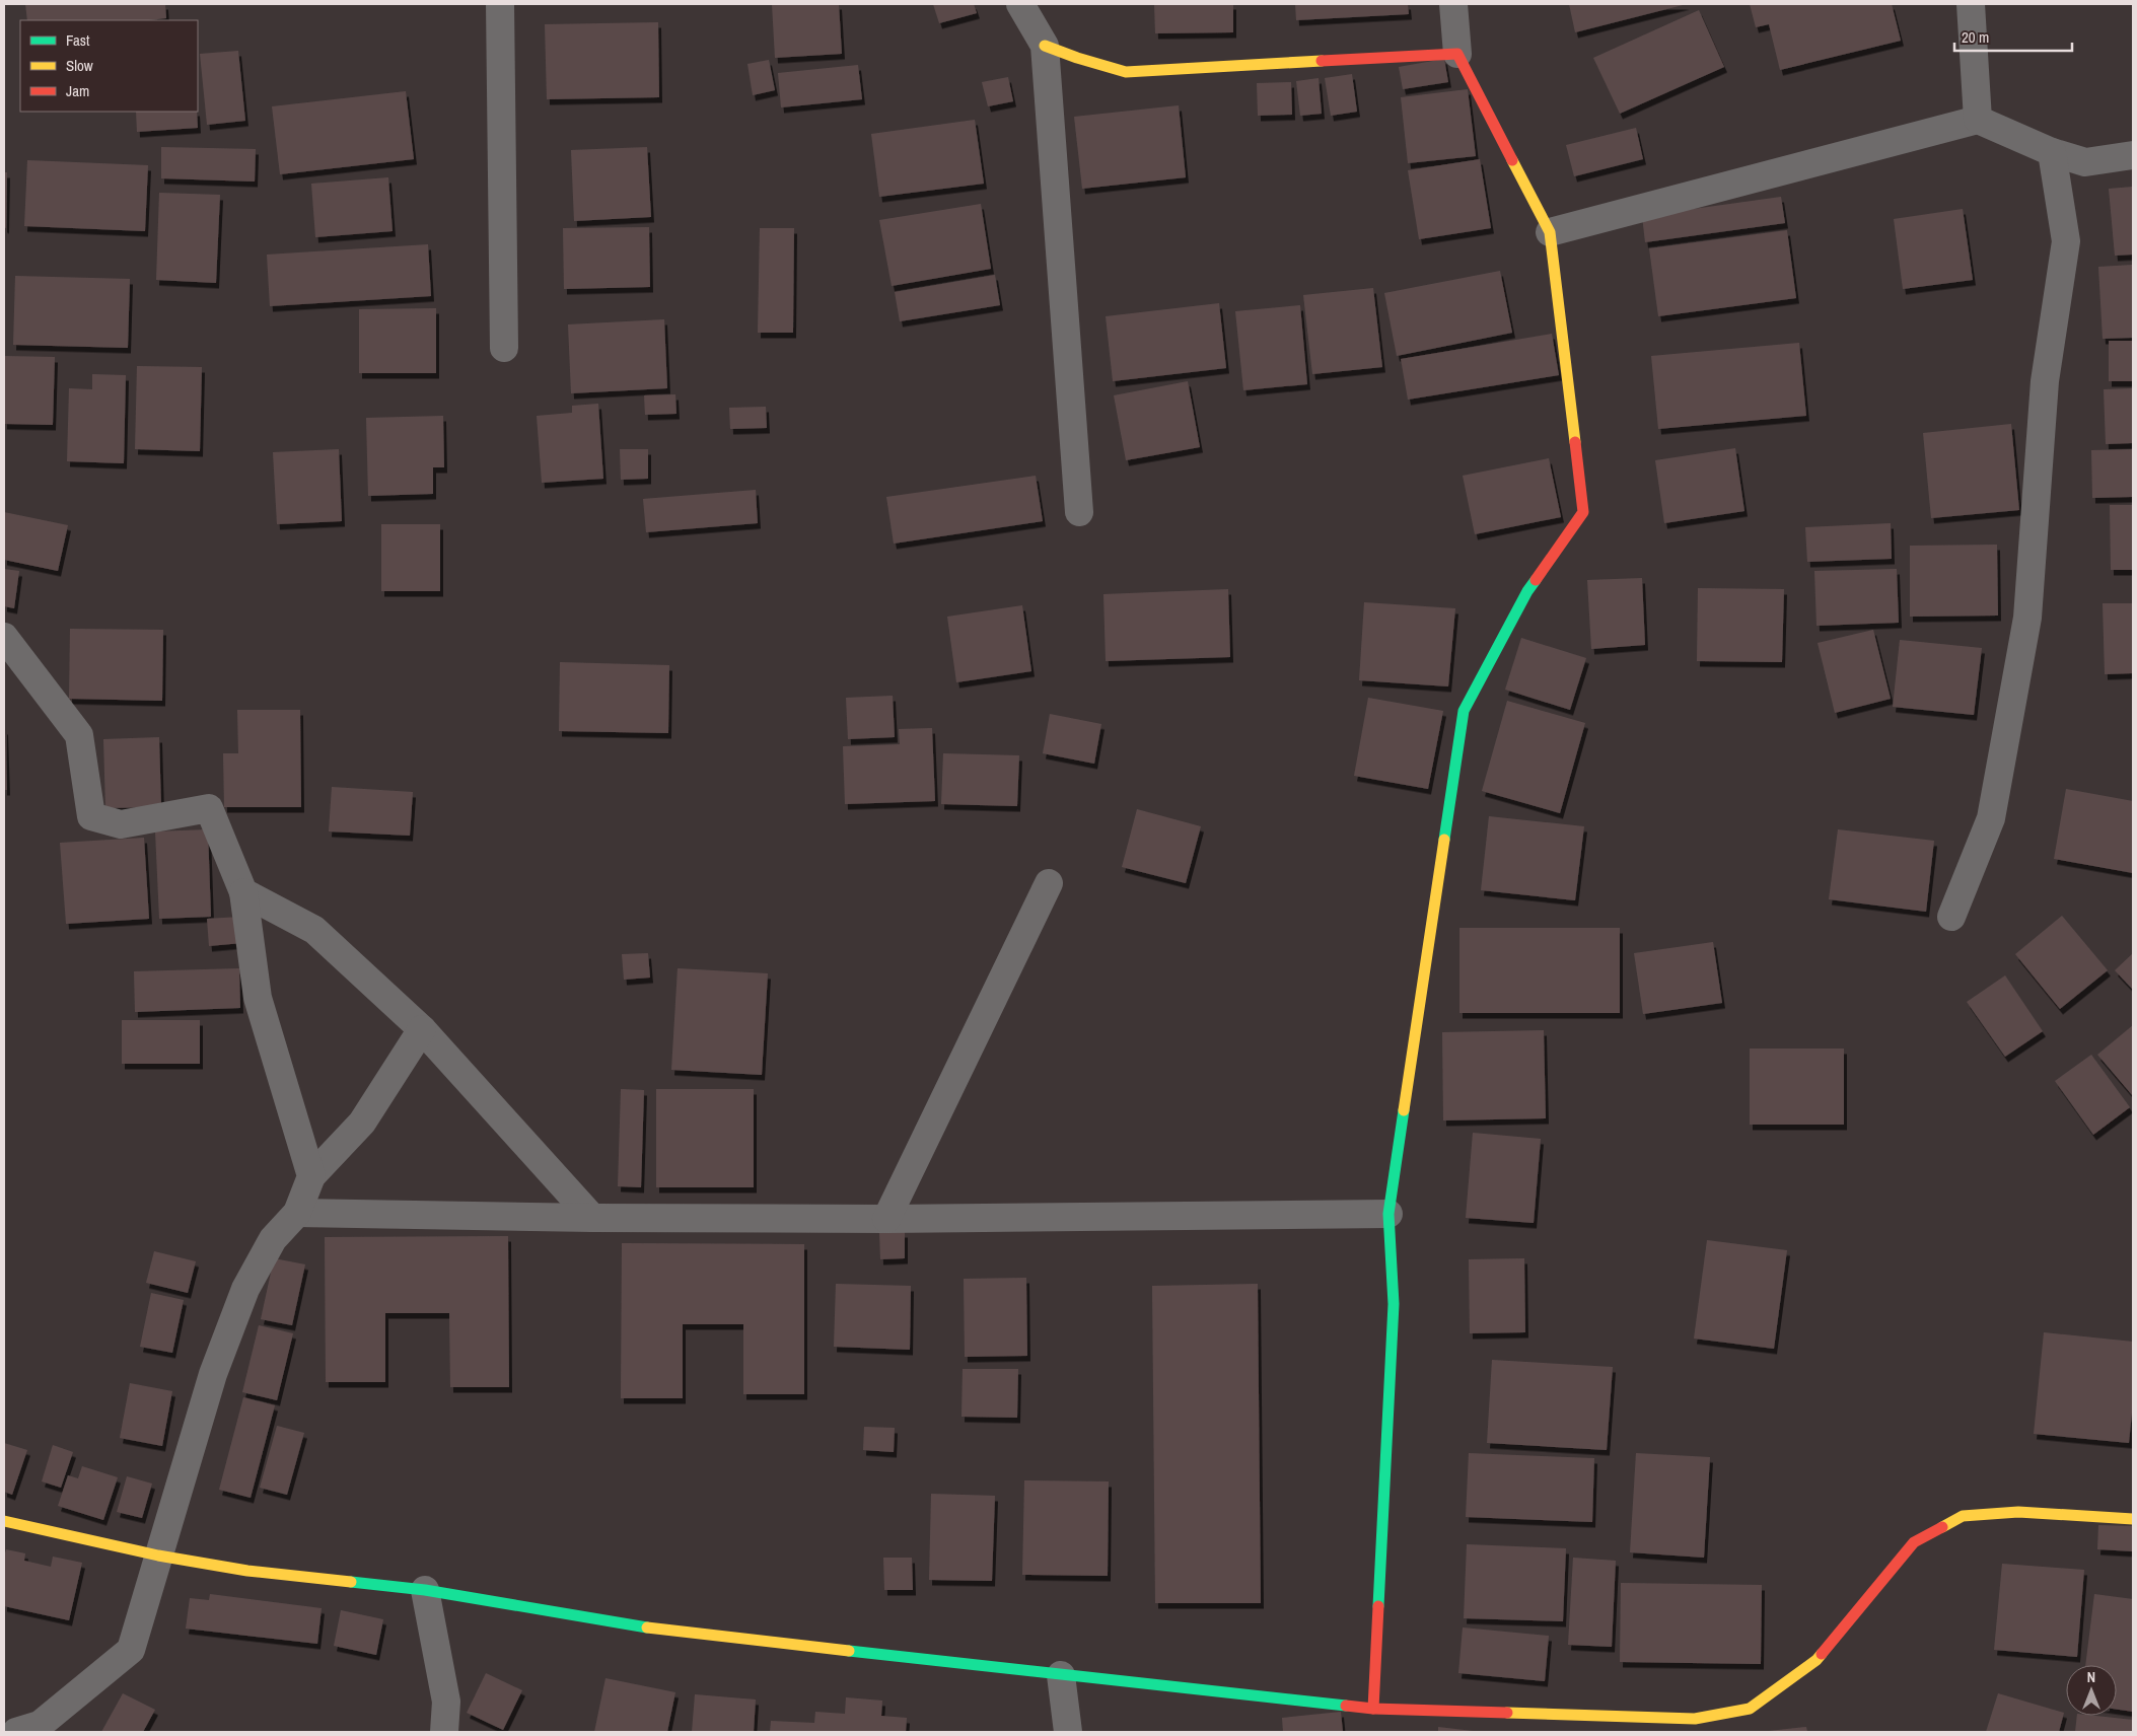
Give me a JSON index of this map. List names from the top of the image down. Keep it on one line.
{"legend":["Fast","Slow","Jam"],"scale_bar":"20 m","north":"top"}
